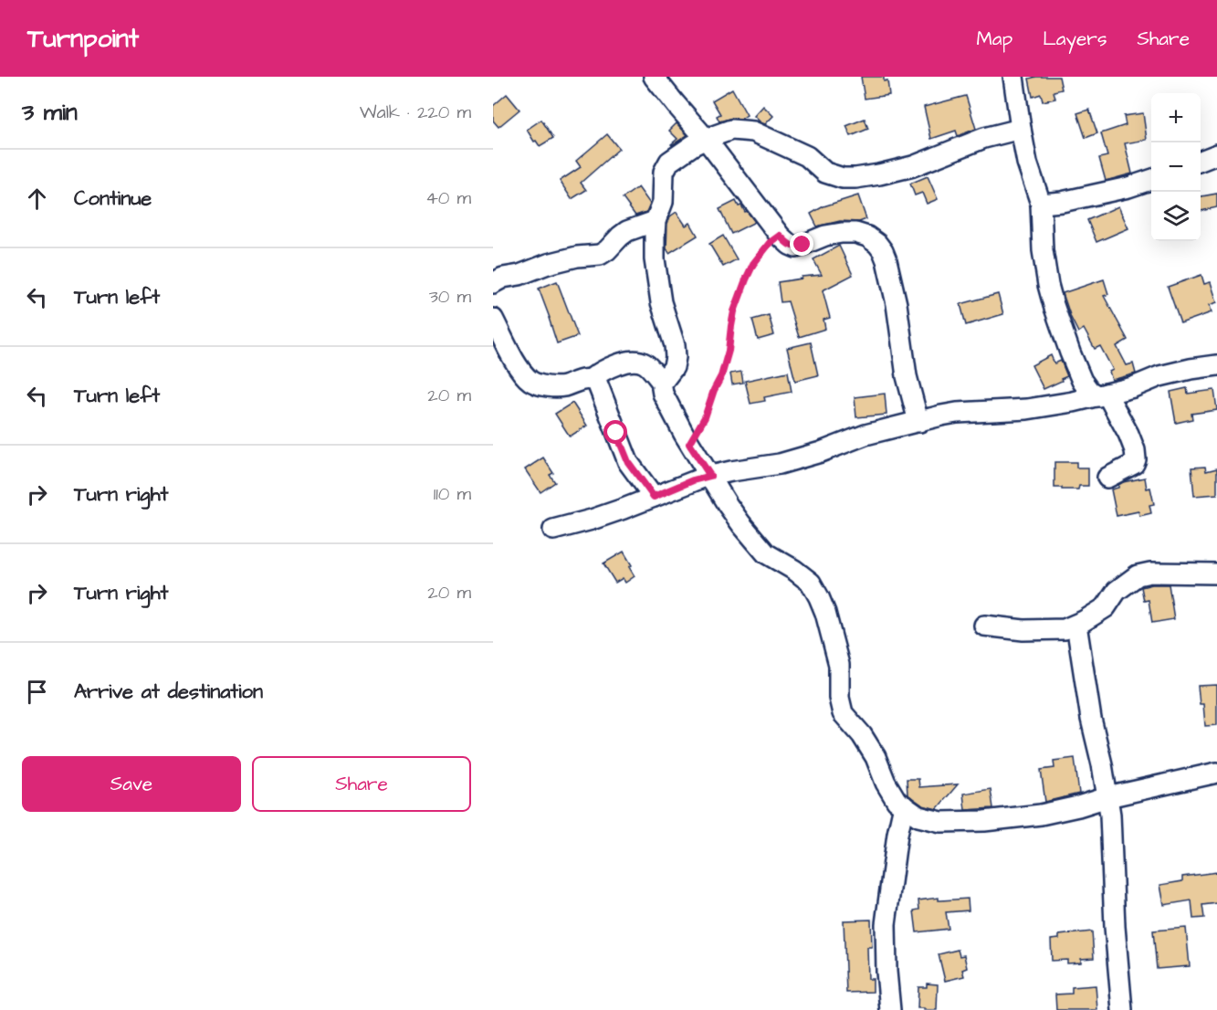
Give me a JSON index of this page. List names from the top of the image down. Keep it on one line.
{"page":{"header":"Turnpoint","nav":["Map","Layers","Share"],"heading":["3 min","Walk · 220 m"],"map_buttons":["+","−"],"list":[["Continue","40 m"],["Turn left","30 m"],["Turn left","20 m"],["Turn right","110 m"],["Turn right","20 m"],"Arrive at destination"],"buttons":["Save","Share"]}}
